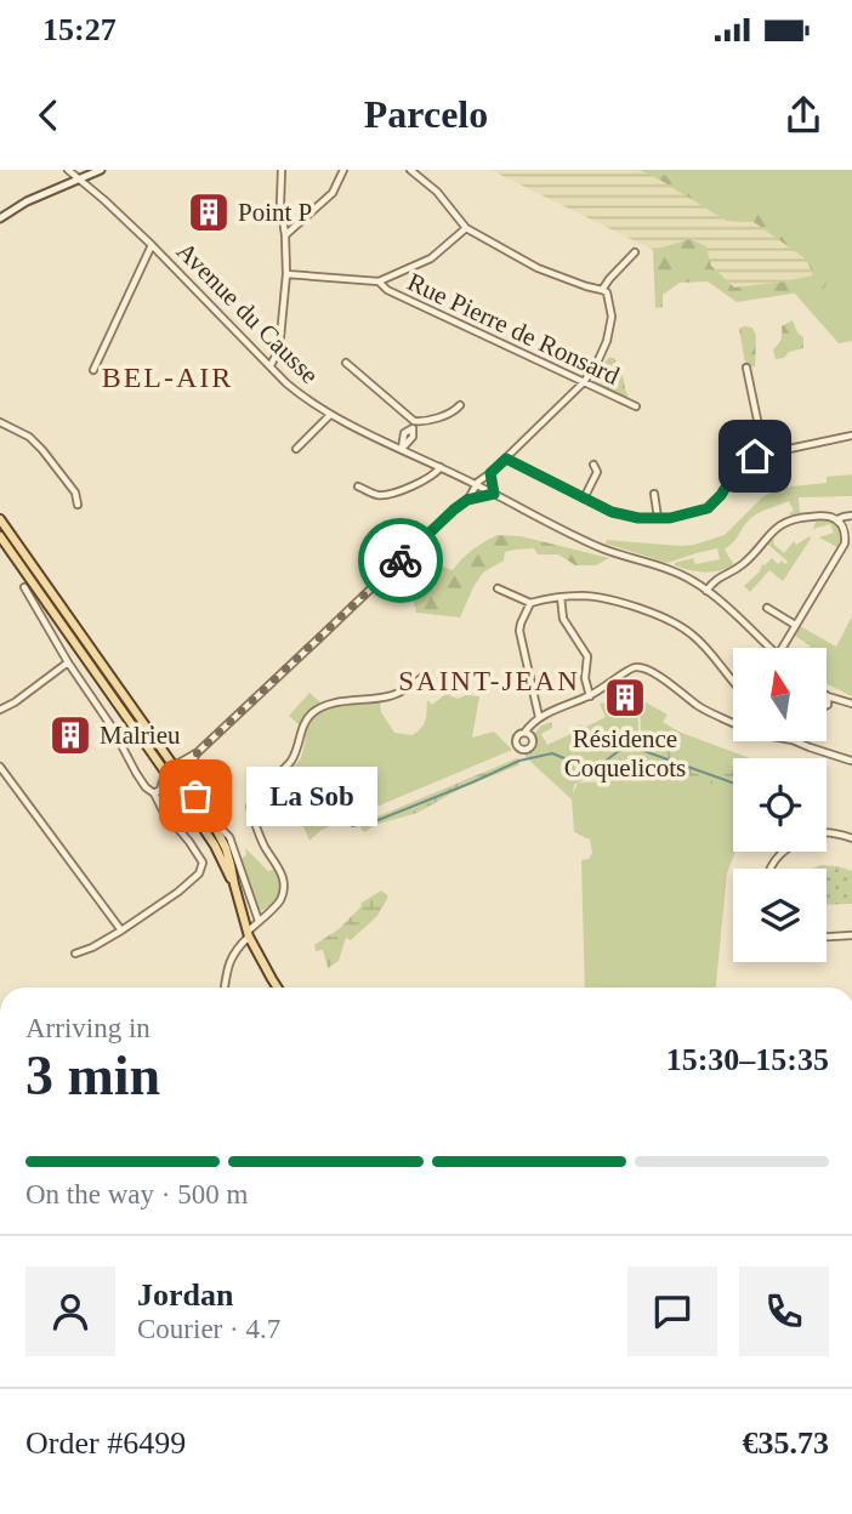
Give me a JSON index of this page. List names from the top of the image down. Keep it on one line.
{"streets":{"street":["Avenue du Causse","Rue Pierre de Ronsard"]},"districts":["BEL-AIR","SAINT-JEAN"],"places":{"building":["Point P","Résidence Coquelicots","Malrieu"],"other":["La Sob"]},"north":"top","page":{"status":"15:27","header":"Parcelo","bubble":"La Sob","heading":["3 min","Arriving in","15:30–15:35"],"panel":["Jordan","Courier · 4.7","Order #6499","€35.73"],"bar":"On the way · 500 m"}}
